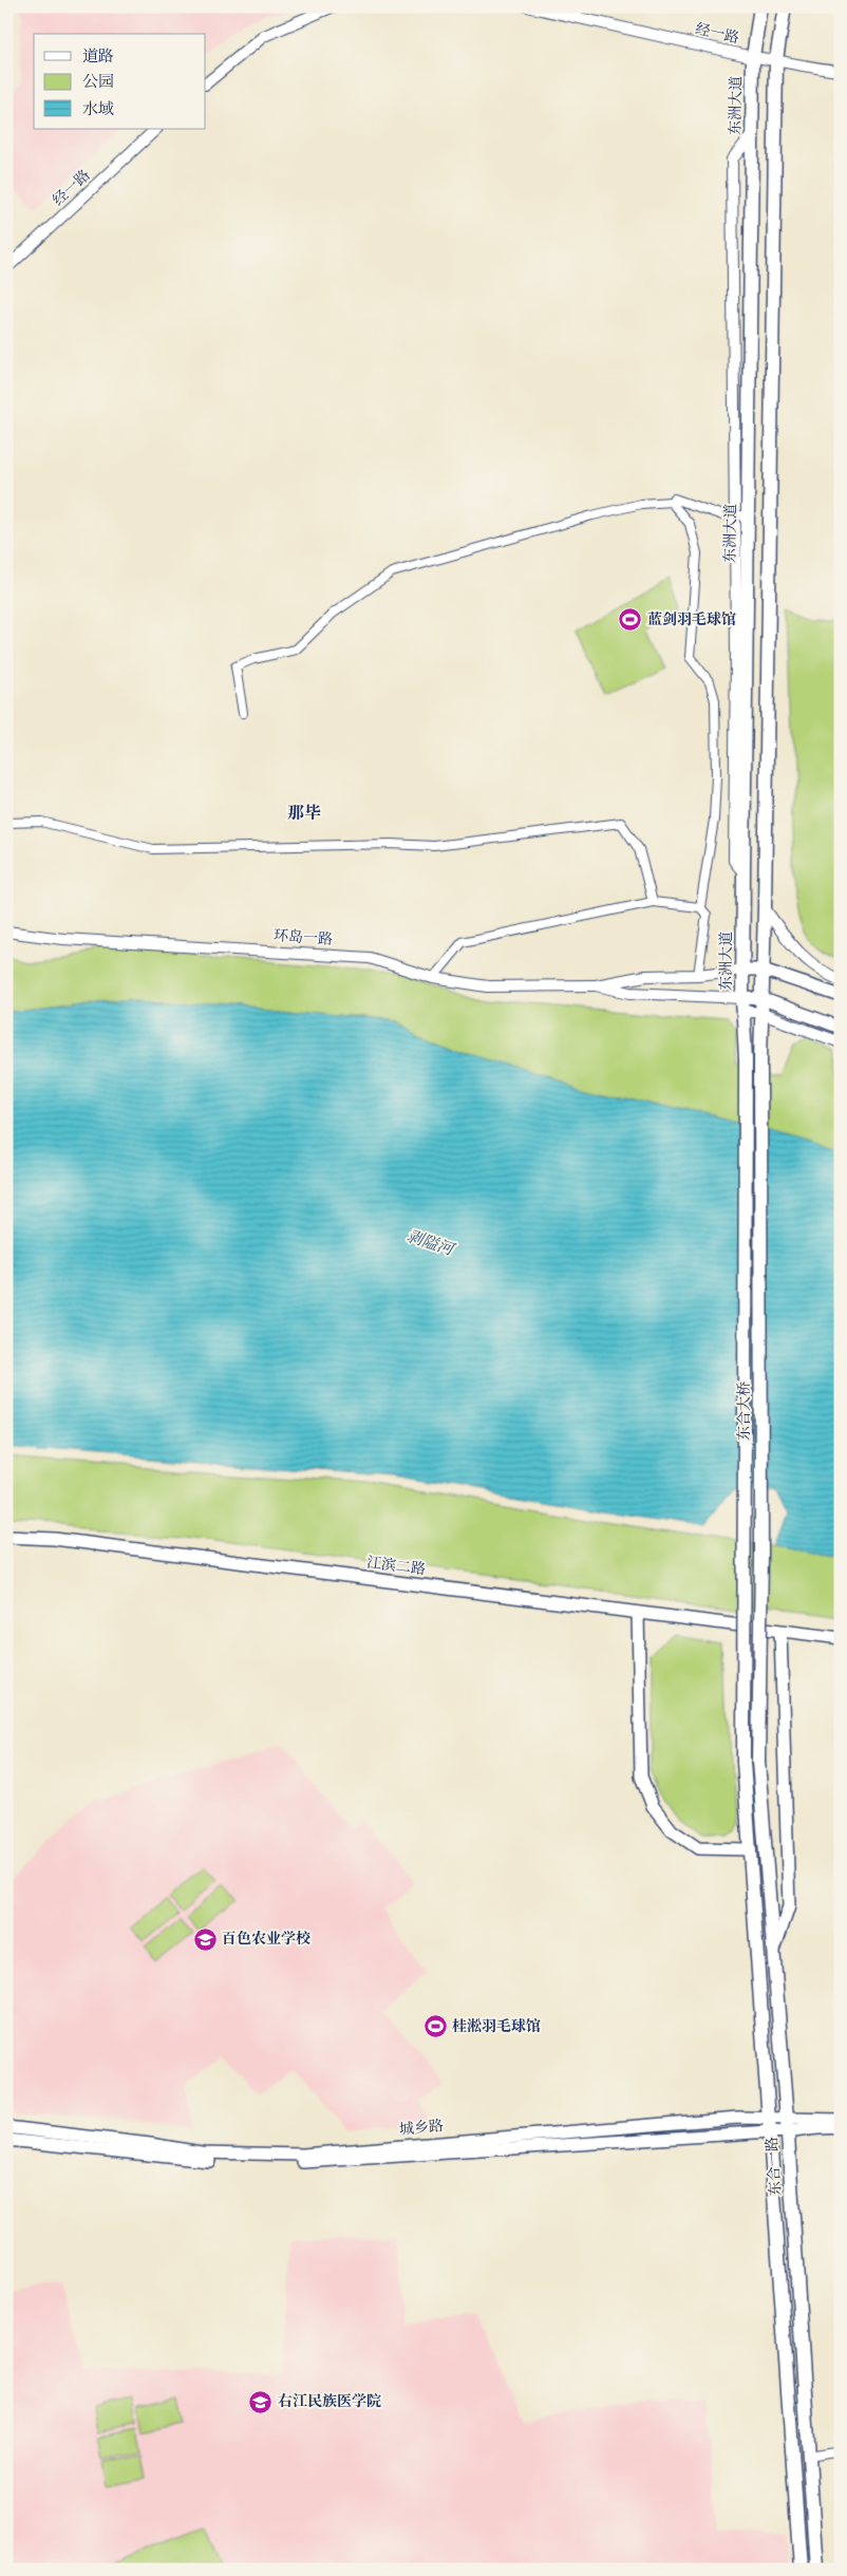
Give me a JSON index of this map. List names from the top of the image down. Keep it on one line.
{"streets":{"main road":["东洲大道","环岛一路","东合大桥","江滨二路","城乡路","东合一路"],"street":["经一路"]},"crossings":[["经一路","东洲大道"],["东洲大道","环岛一路"],["东洲大道","东合大桥"],["东合大桥","东合一路"],["城乡路","东合一路"]],"districts":["那毕"],"water":["剥隘河"],"places":{"sports":["蓝剑羽毛球馆","桂淞羽毛球馆"],"school or university":["百色农业学校","右江民族医学院"]},"legend":["道路","公园","水域"]}
